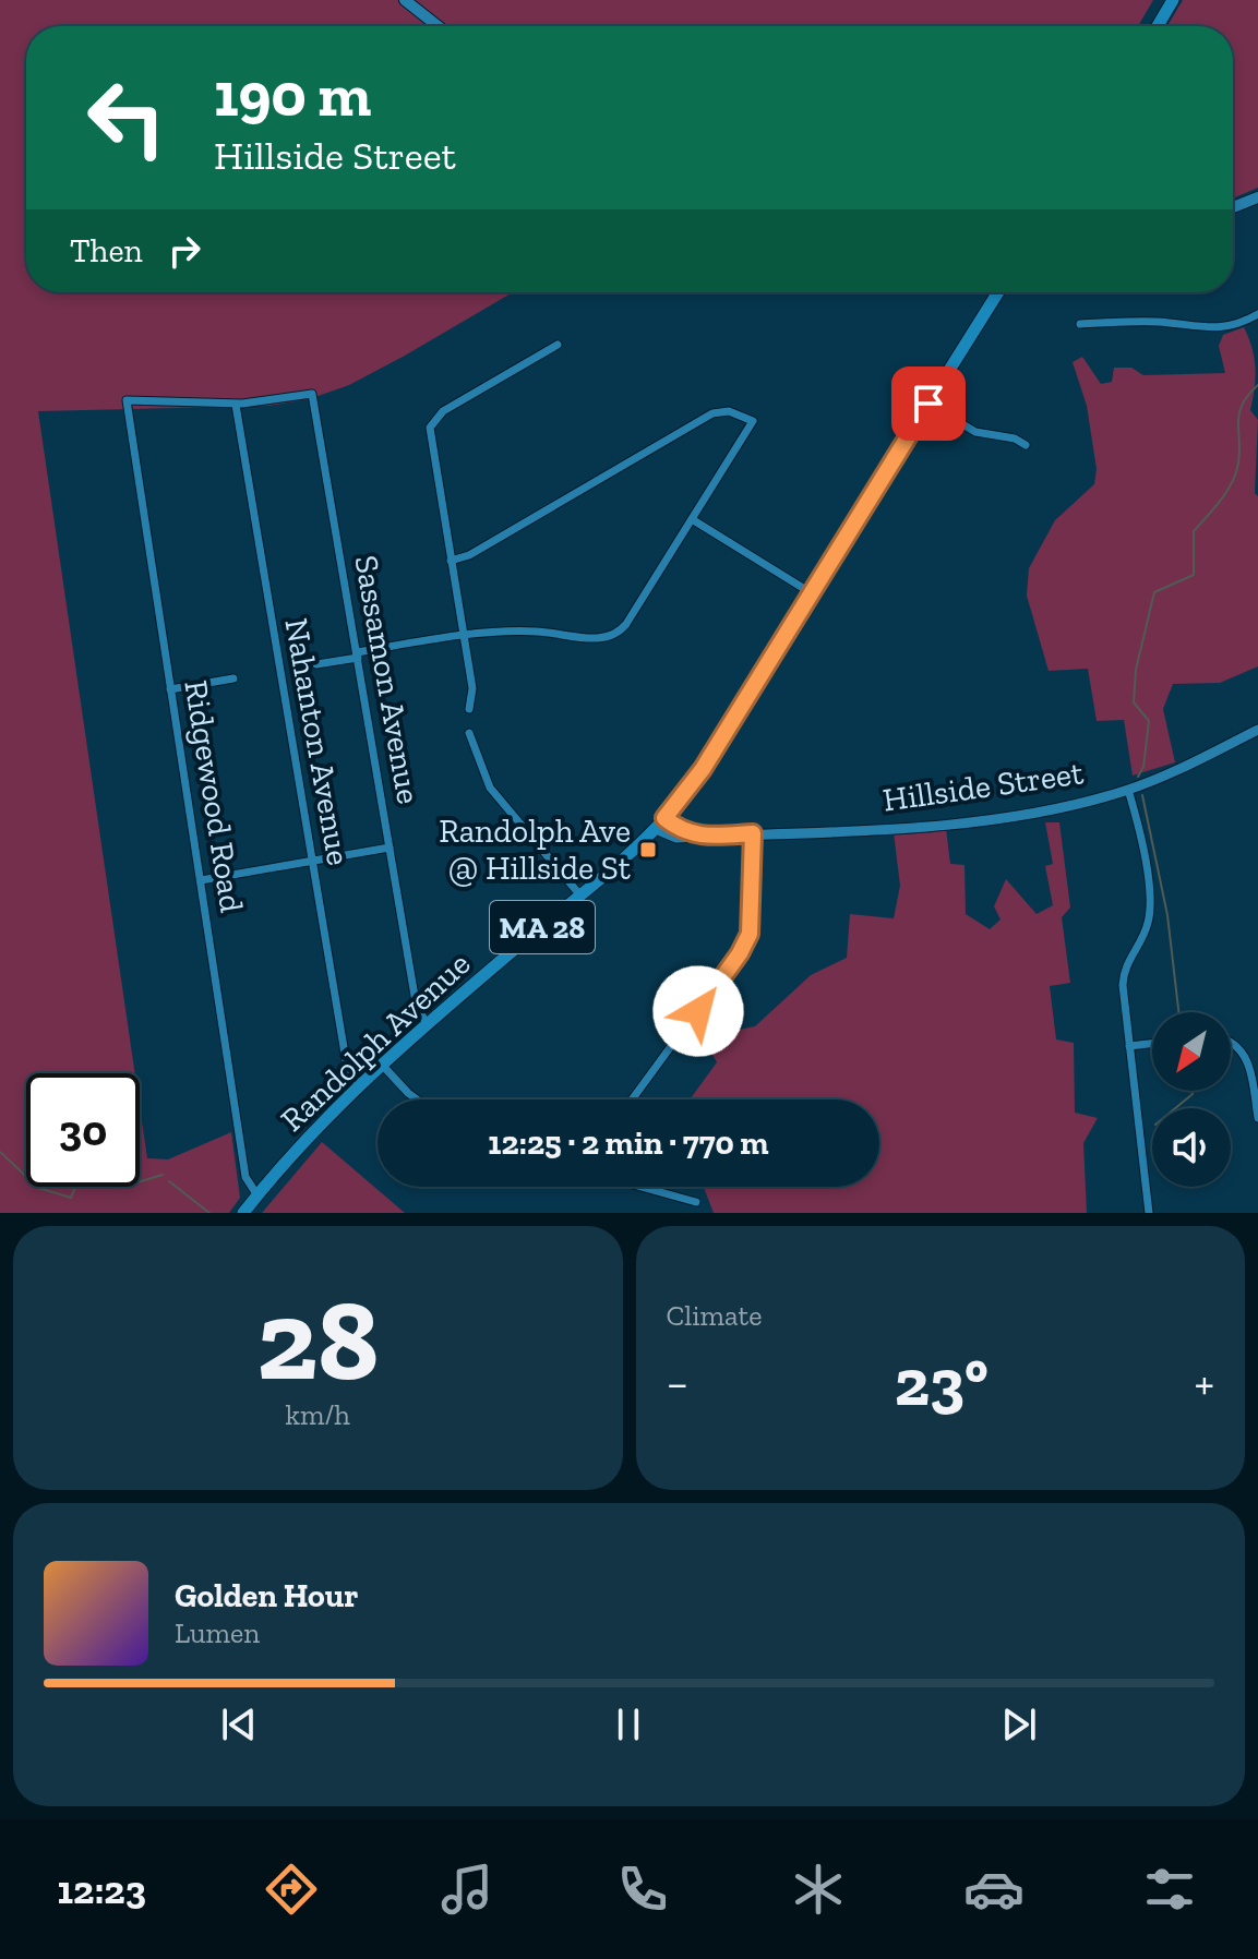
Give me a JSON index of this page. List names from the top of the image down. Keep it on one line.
{"streets":{"main road":["MA 28","Randolph Avenue"],"street":["Sassamon Avenue","Nahanton Avenue","Hillside Street","Ridgewood Road"]},"crossings":[["Sassamon Avenue","Nahanton Avenue"],["Sassamon Avenue","Ridgewood Road"],["Sassamon Avenue","Randolph Avenue"],["Nahanton Avenue","Ridgewood Road"],["Nahanton Avenue","Randolph Avenue"],["Hillside Street","Randolph Avenue"],["Ridgewood Road","Randolph Avenue"]],"places":{"transit":["Randolph Ave @ Hillside St"]},"north":"bottom left","page":{"turn":["190 m","Hillside Street"],"then":"Then","limit":"30","trip":"12:25 · 2 min · 770 m","tile":[["28","km/h"],"Climate"],"heat":["−","23°","+"],"song":["Golden Hour","Lumen"],"tabs":"12:23"}}
